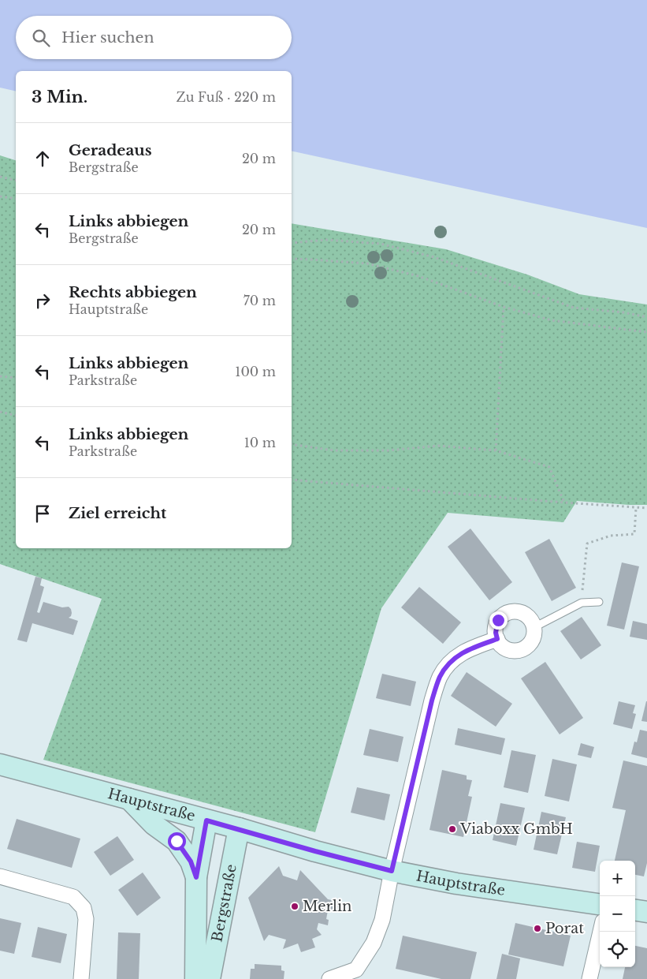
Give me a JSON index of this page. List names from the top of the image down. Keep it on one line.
{"streets":{"main road":["Hauptstraße","Bergstraße"]},"crossings":[["Hauptstraße","Bergstraße"]],"places":["Viaboxx GmbH","Merlin","Porat"],"page":{"search":"Hier suchen","heading":["3 Min.","Zu Fuß · 220 m"],"list":[["Geradeaus","Bergstraße","20 m"],["Links abbiegen","Bergstraße","20 m"],["Rechts abbiegen","Hauptstraße","70 m"],["Links abbiegen","Parkstraße","100 m"],["Links abbiegen","Parkstraße","10 m"],"Ziel erreicht"],"map_buttons":["+","−"]}}
